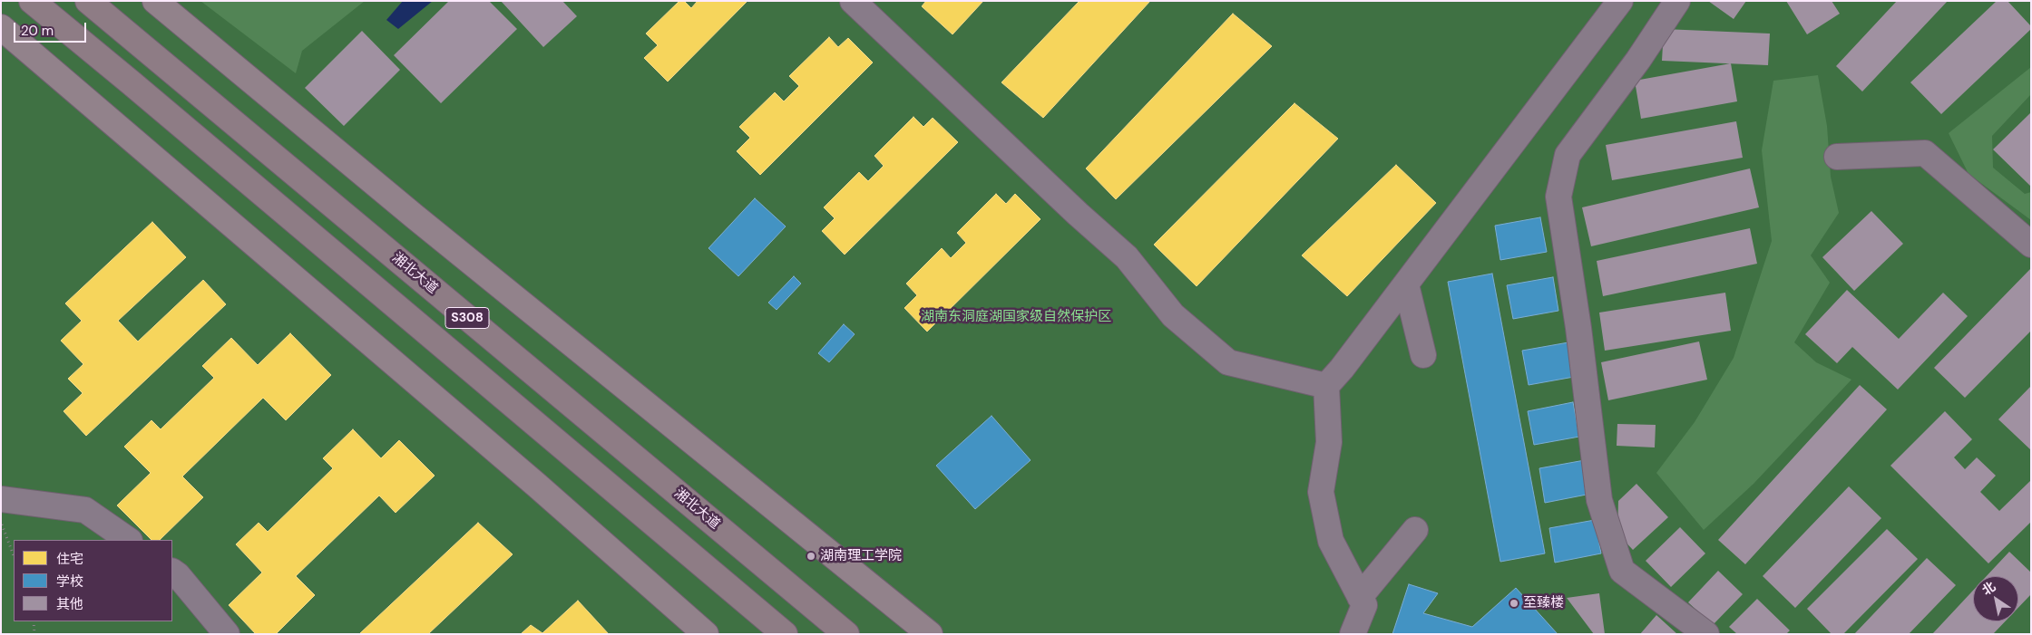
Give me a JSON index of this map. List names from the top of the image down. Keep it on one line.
{"streets":{"highway":["湘北大道","S308"]},"parks":["湖南东洞庭湖国家级自然保护区"],"places":["湖南理工学院","至臻楼"],"legend":["住宅","学校","其他"],"scale_bar":"20 m","north":"top left"}
